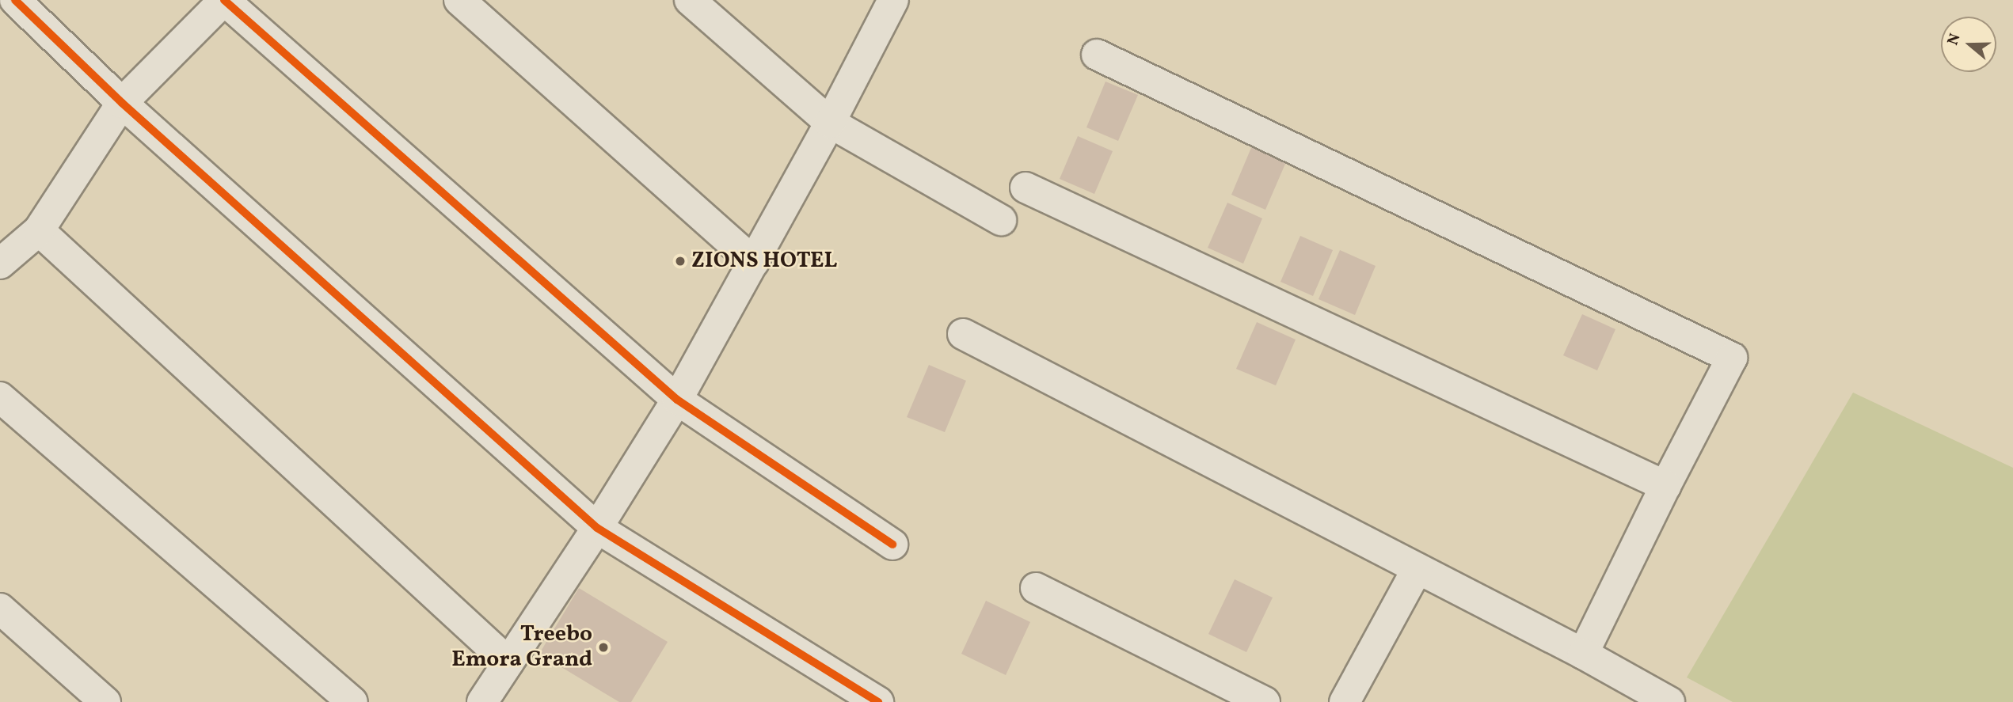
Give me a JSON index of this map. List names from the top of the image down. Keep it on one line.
{"places":["ZIONS HOTEL","Treebo Emora Grand"],"north":"left"}
